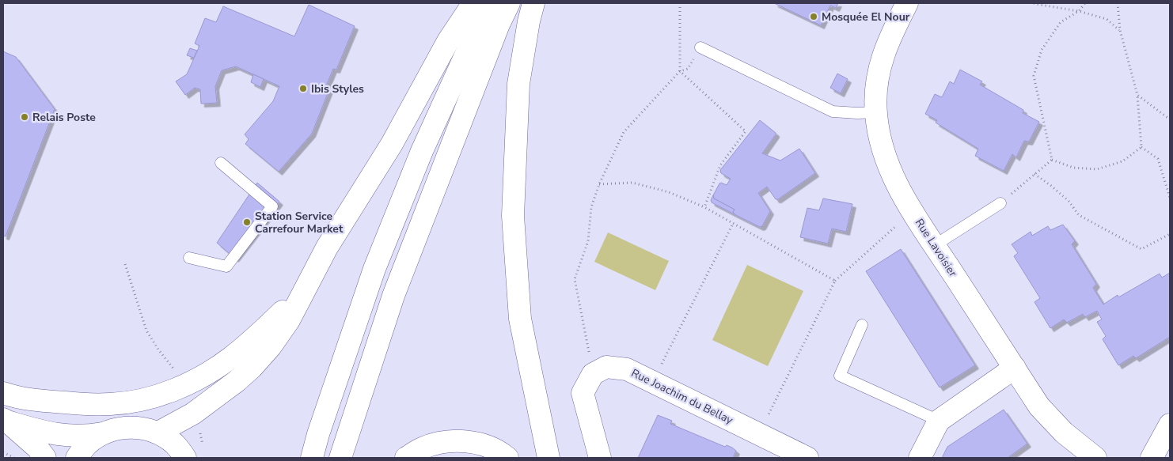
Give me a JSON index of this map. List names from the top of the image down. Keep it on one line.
{"streets":{"main road":["Rue Lavoisier","Rue Joachim du Bellay"]},"places":["Mosquée El Nour","Ibis Styles","Relais Poste","Station Service Carrefour Market"]}
